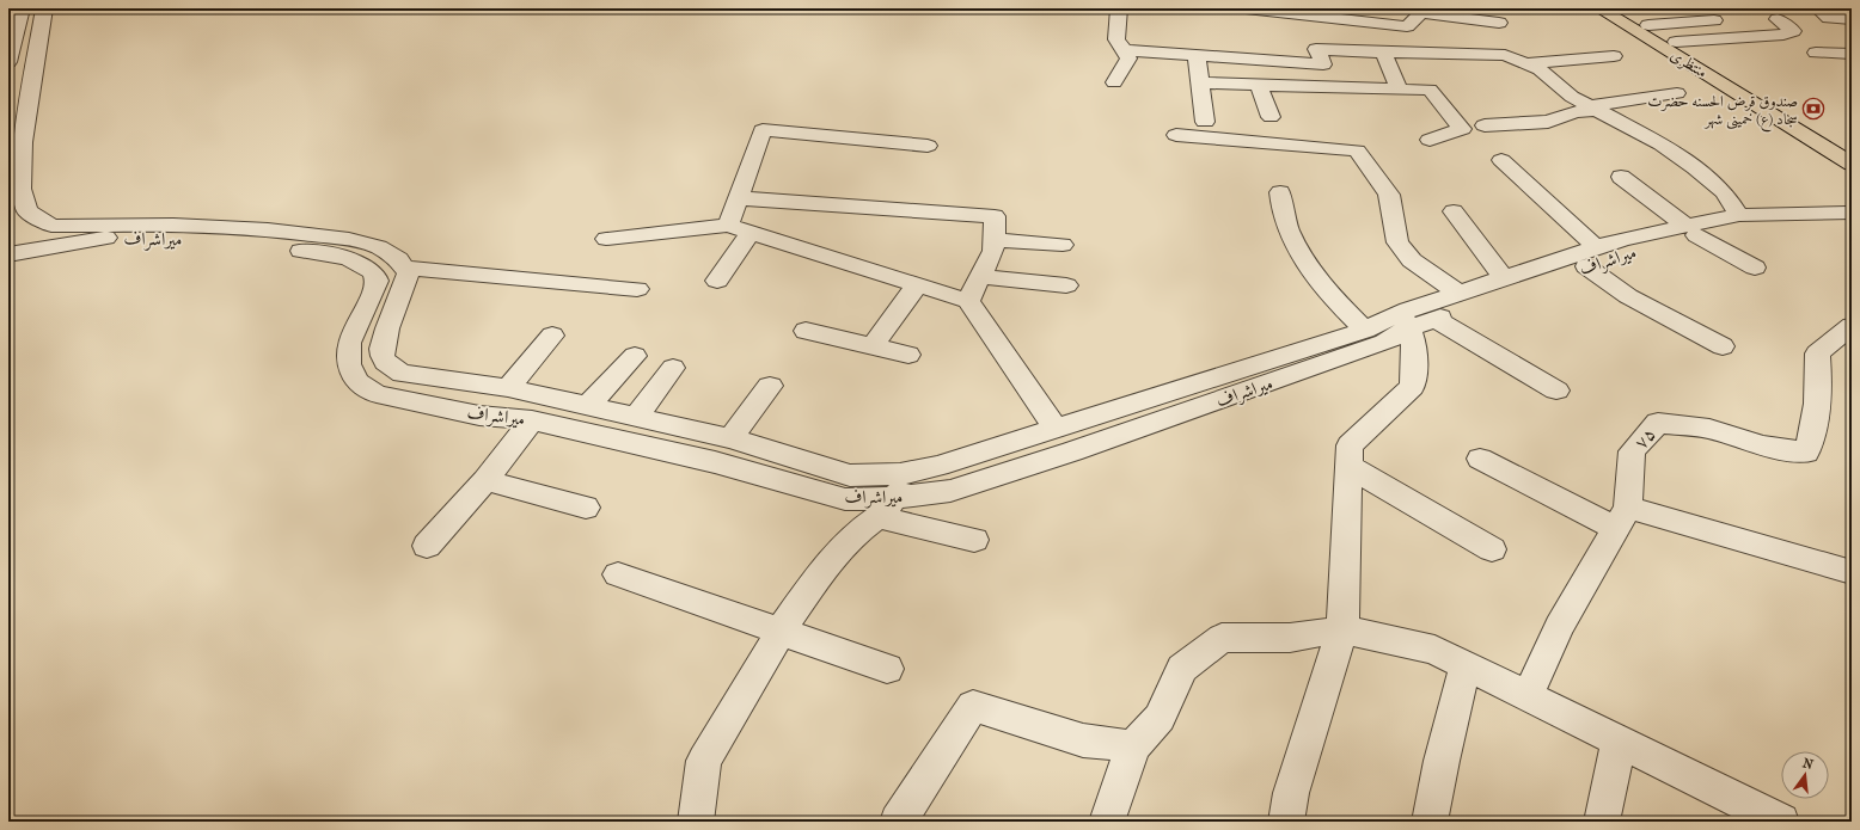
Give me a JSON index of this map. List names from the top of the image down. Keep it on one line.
{"streets":{"main road":["منتظری"],"street":["میراشراف","۷۵"]},"places":{"bank":["صندوق قرض الحسنه حضرت سجاد (ع) خمینی شهر"]},"north":"top"}
